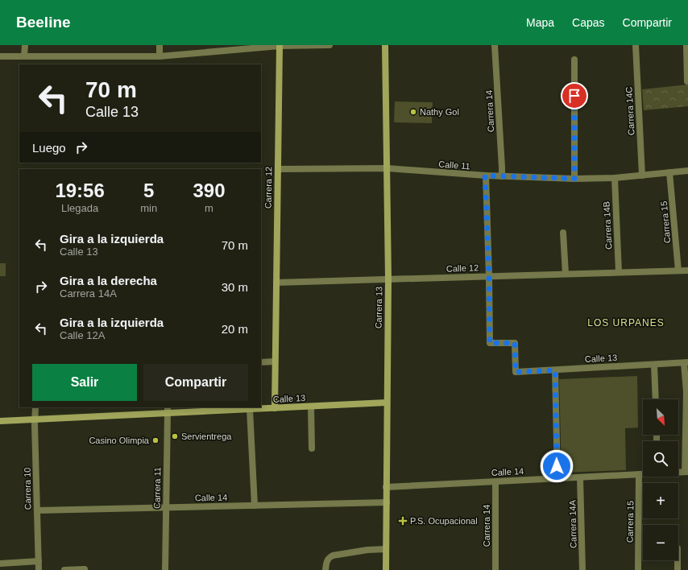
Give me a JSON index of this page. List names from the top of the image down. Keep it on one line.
{"streets":{"main road":["Carrera 12","Carrera 13","Calle 13"],"street":["Carrera 14","Carrera 14C","Calle 11","Carrera 15","Carrera 14B","Calle 12","Calle 14","Carrera 11","Carrera 10","Carrera 14A"]},"crossings":[["Carrera 14","Calle 11"],["Carrera 14","Calle 14"],["Carrera 14C","Calle 11"],["Calle 11","Carrera 12"],["Calle 11","Carrera 15"],["Calle 11","Carrera 14B"],["Calle 11","Carrera 13"],["Carrera 12","Calle 12"],["Carrera 12","Calle 13"],["Carrera 15","Calle 12"],["Carrera 15","Calle 14"],["Carrera 14B","Calle 12"],["Calle 12","Carrera 13"],["Calle 12","Calle 13"],["Carrera 13","Calle 13"],["Carrera 13","Calle 14"],["Calle 13","Carrera 11"],["Calle 13","Carrera 10"],["Calle 14","Carrera 11"],["Calle 14","Carrera 10"],["Calle 14","Carrera 14A"]],"districts":["LOS URPANES"],"places":{"other":["Nathy Gol","Servientrega","Casino Olimpia"],"health":["P.S. Ocupacional"]},"north":"bottom right","page":{"header":"Beeline","nav":["Mapa","Capas","Compartir"],"turn":["70 m","Calle 13"],"then":"Luego","eta":["19:56","Llegada","5","min","390","m"],"list":[{"name":"Gira a la izquierda","note":"Calle 13","value":"70 m"},{"name":"Gira a la derecha","note":"Carrera 14A","value":"30 m"},{"name":"Gira a la izquierda","note":"Calle 12A","value":"20 m"}],"buttons":["Salir","Compartir"],"map_buttons":["+","−"]}}
